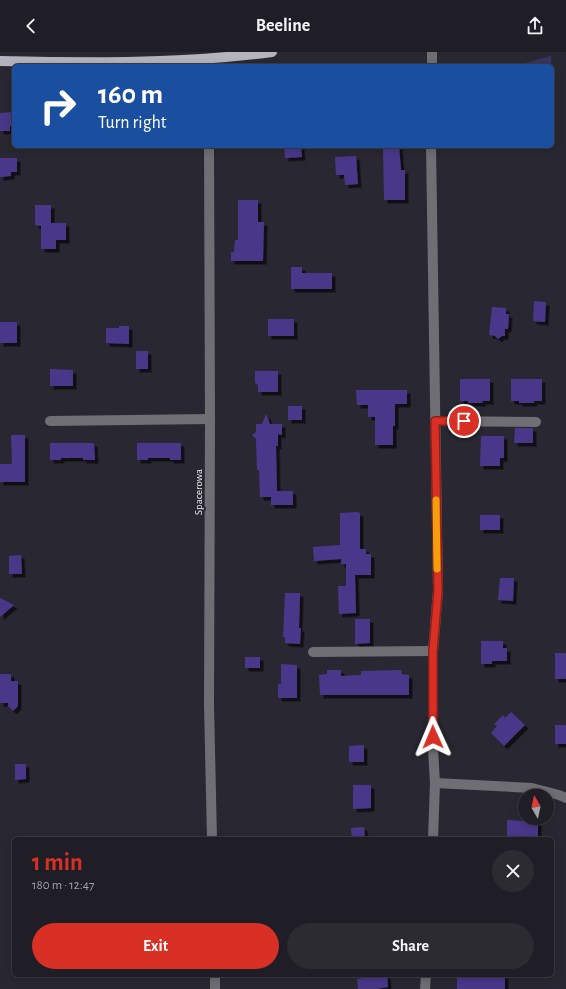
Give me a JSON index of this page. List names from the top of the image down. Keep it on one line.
{"streets":{"street":["Spacerowa"]},"north":"top","page":{"header":"Beeline","turn":["160 m","Turn right"],"heading":["1 min","180 m · 12:47"],"buttons":["Exit","Share"]}}
